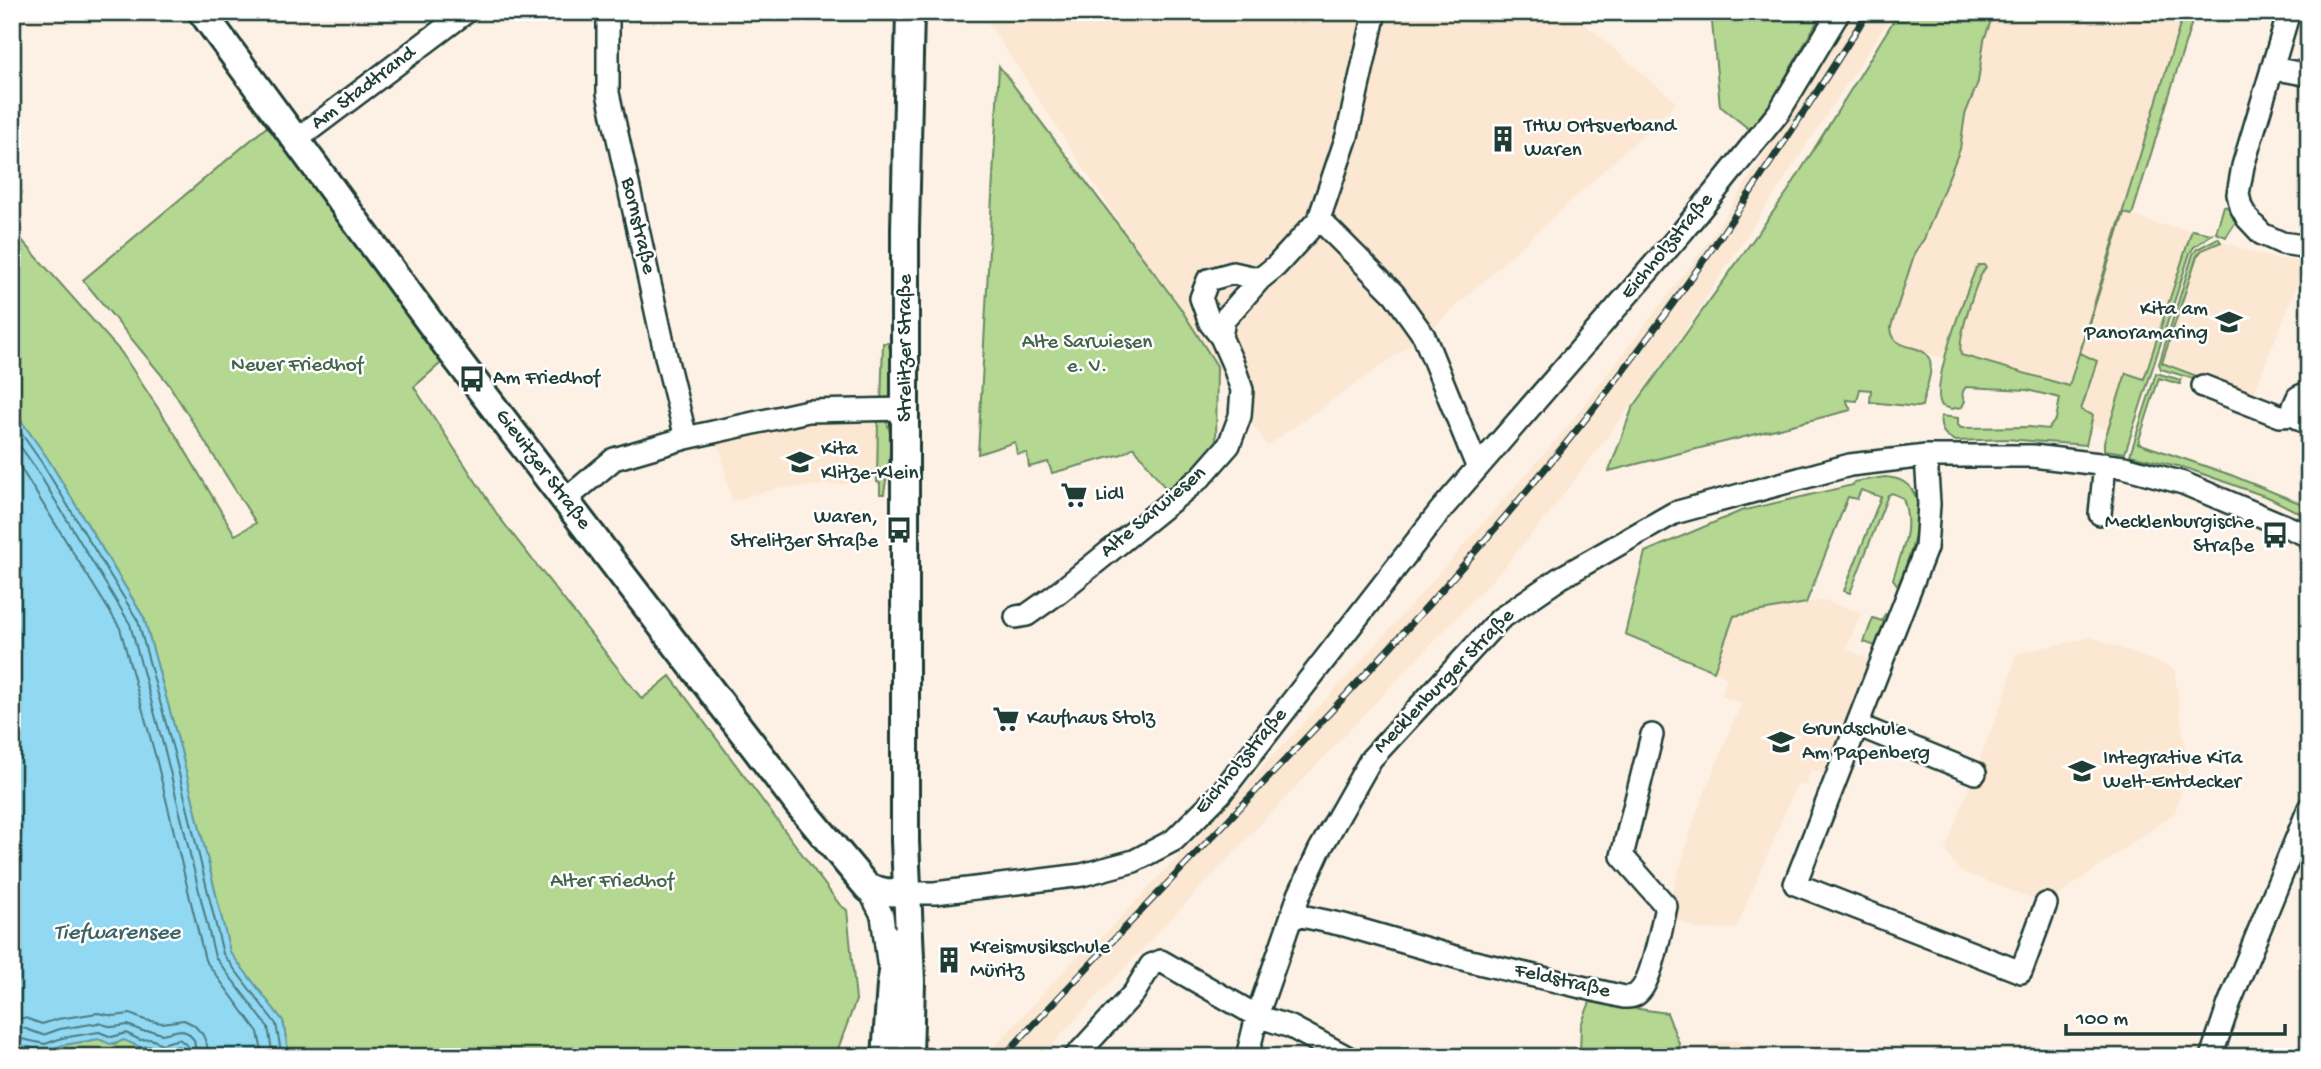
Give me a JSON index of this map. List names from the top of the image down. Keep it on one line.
{"streets":{"main road":["Strelitzer Straße","Gievitzer Straße"],"street":["Am Stadtrand","Bornstraße","Eichholzstraße","Alte Sarwiesen","Mecklenburger Straße","Feldstraße"]},"crossings":[["Am Stadtrand","Gievitzer Straße"],["Eichholzstraße","Strelitzer Straße"],["Mecklenburger Straße","Feldstraße"]],"water":["Tiefwarensee"],"parks":["Alte Sarwiesen e. V.","Neuer Friedhof","Alter Friedhof"],"places":{"building":["THW Ortsverband Waren","Kreismusikschule Müritz"],"school or university":["Kita am Panoramaring","Kita Klitze-Klein","Grundschule Am Papenberg","Integrative KiTa Welt-Entdecker"],"bus stop":["Am Friedhof","Waren, Strelitzer Straße","Mecklenburgische Straße"],"supermarket":["Lidl","Kaufhaus Stolz"]},"scale_bar":"100 m"}
